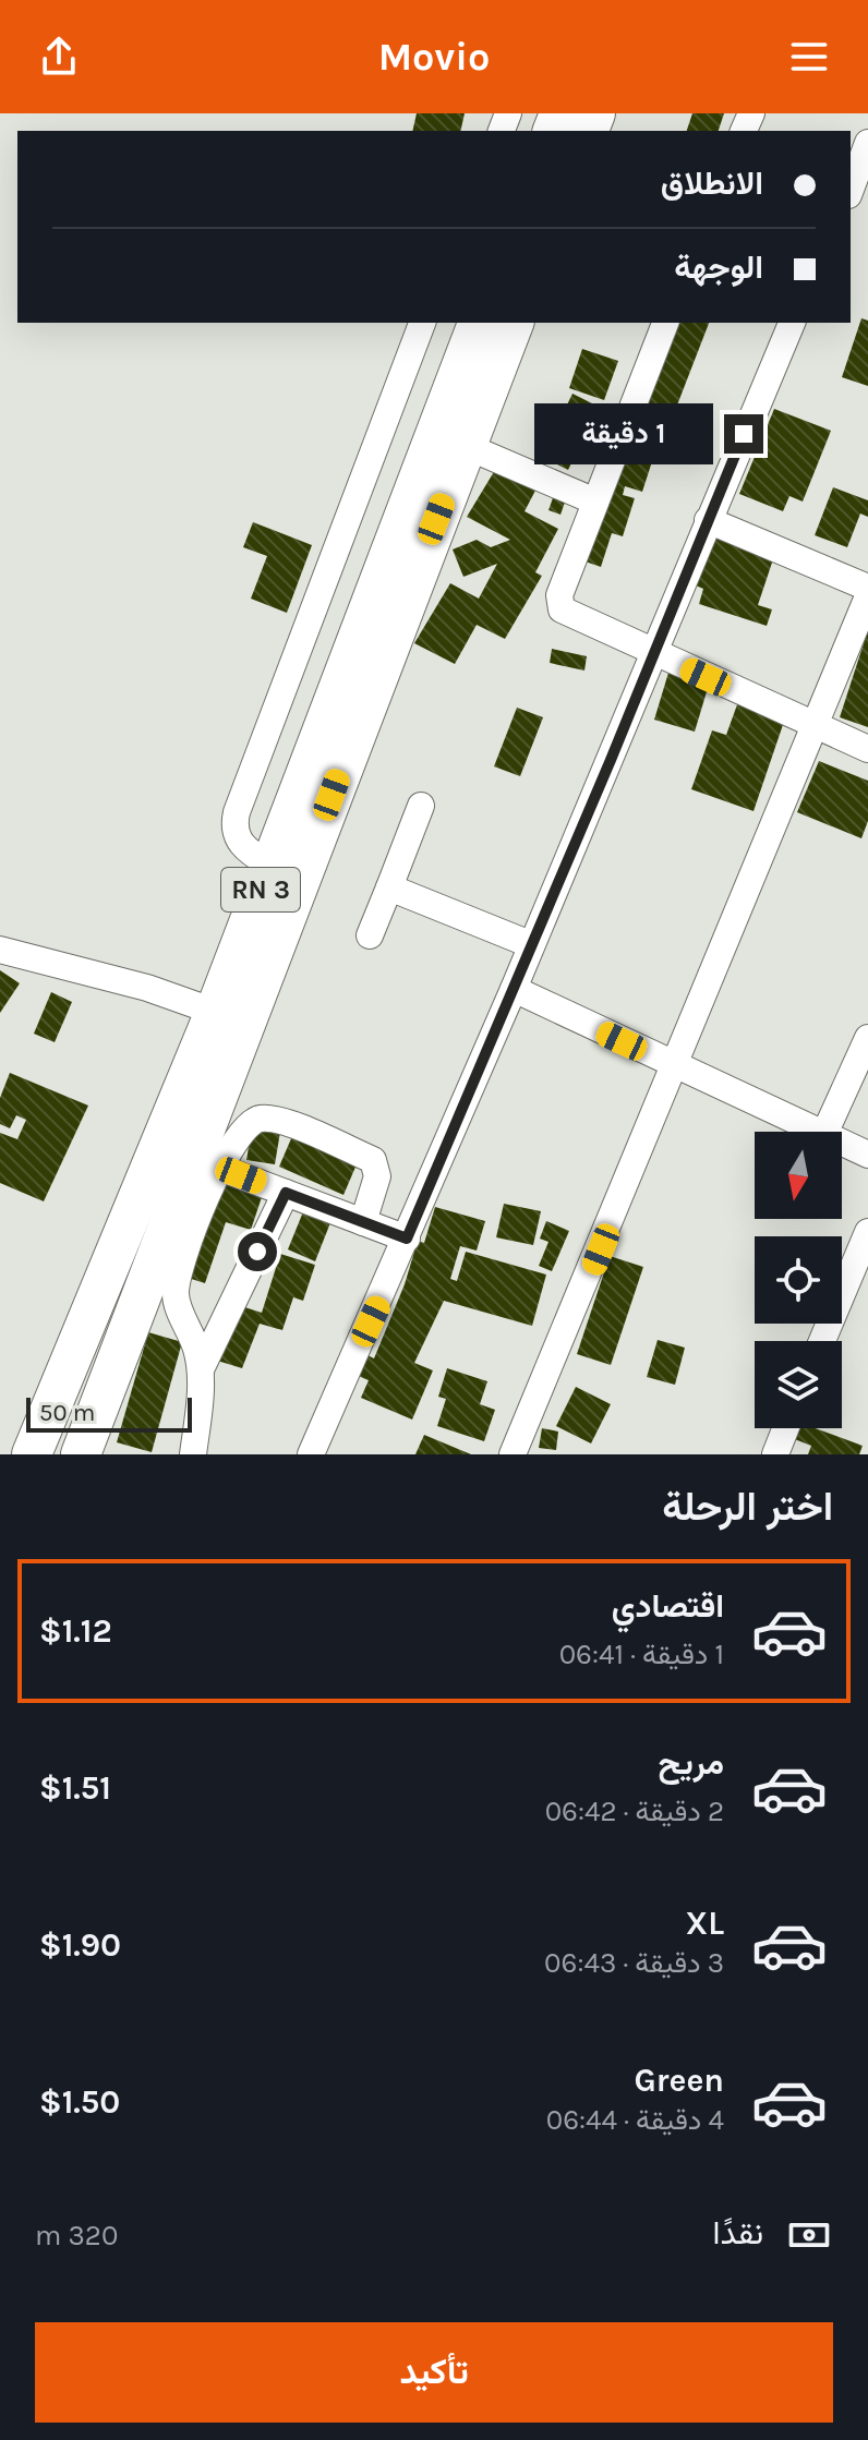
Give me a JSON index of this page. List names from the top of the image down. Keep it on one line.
{"streets":{"highway":["RN 3"]},"scale_bar":"50 m","north":"bottom","page":{"header":"Movio","banner":["الانطلاق","الوجهة"],"bubble":"1 دقيقة","scale":"50 m","heading":"اختر الرحلة","list":[{"name":"اقتصادي","note":"1 دقيقة · 06:41","value":"$1.12"},{"name":"مريح","note":"2 دقيقة · 06:42","value":"$1.51"},{"name":"XL","note":"3 دقيقة · 06:43","value":"$1.90"},{"name":"Green","note":"4 دقيقة · 06:44","value":"$1.50"}],"pay":["نقدًا","320 m"],"buttons":"تأكيد"}}
